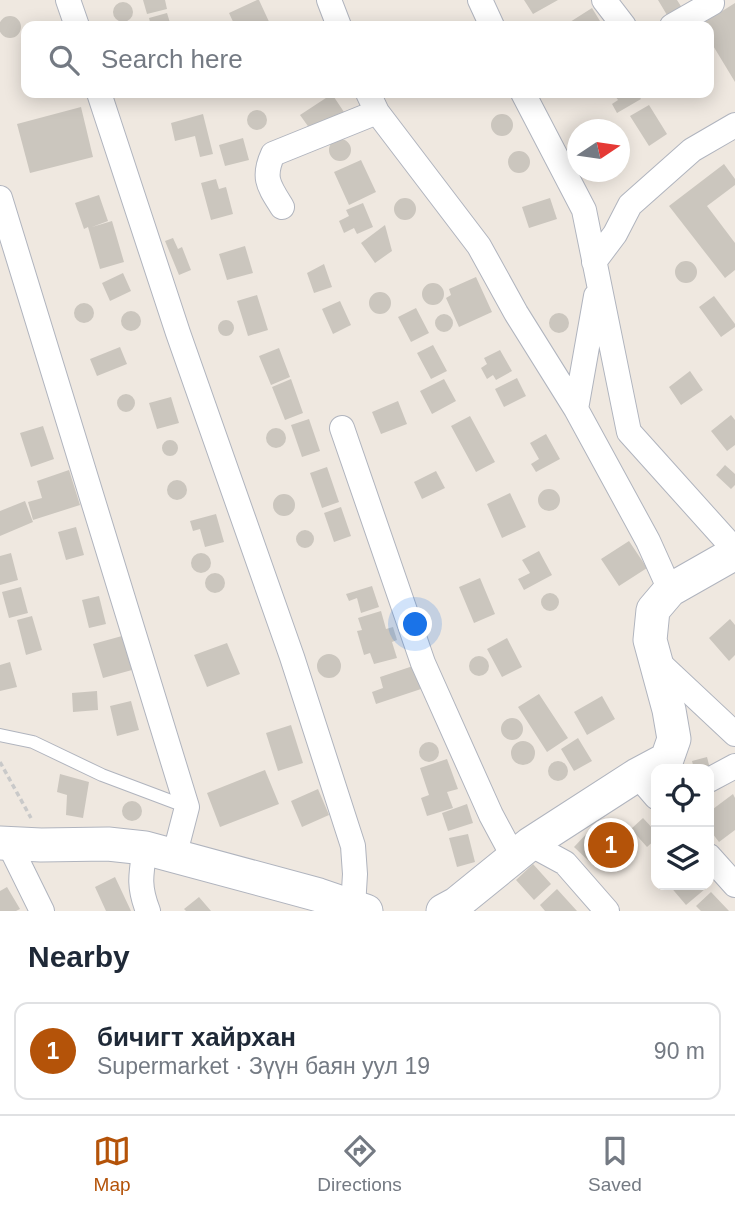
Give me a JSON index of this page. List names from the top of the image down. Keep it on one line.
{"north":"right","page":{"search":"Search here","pins":"1","heading":"Nearby","list":[{"mark":"1","name":"бичигт хайрхан","note":"Supermarket · Зүүн баян уул 19","value":"90 m"}],"nav":["Map","Directions","Saved"]}}
